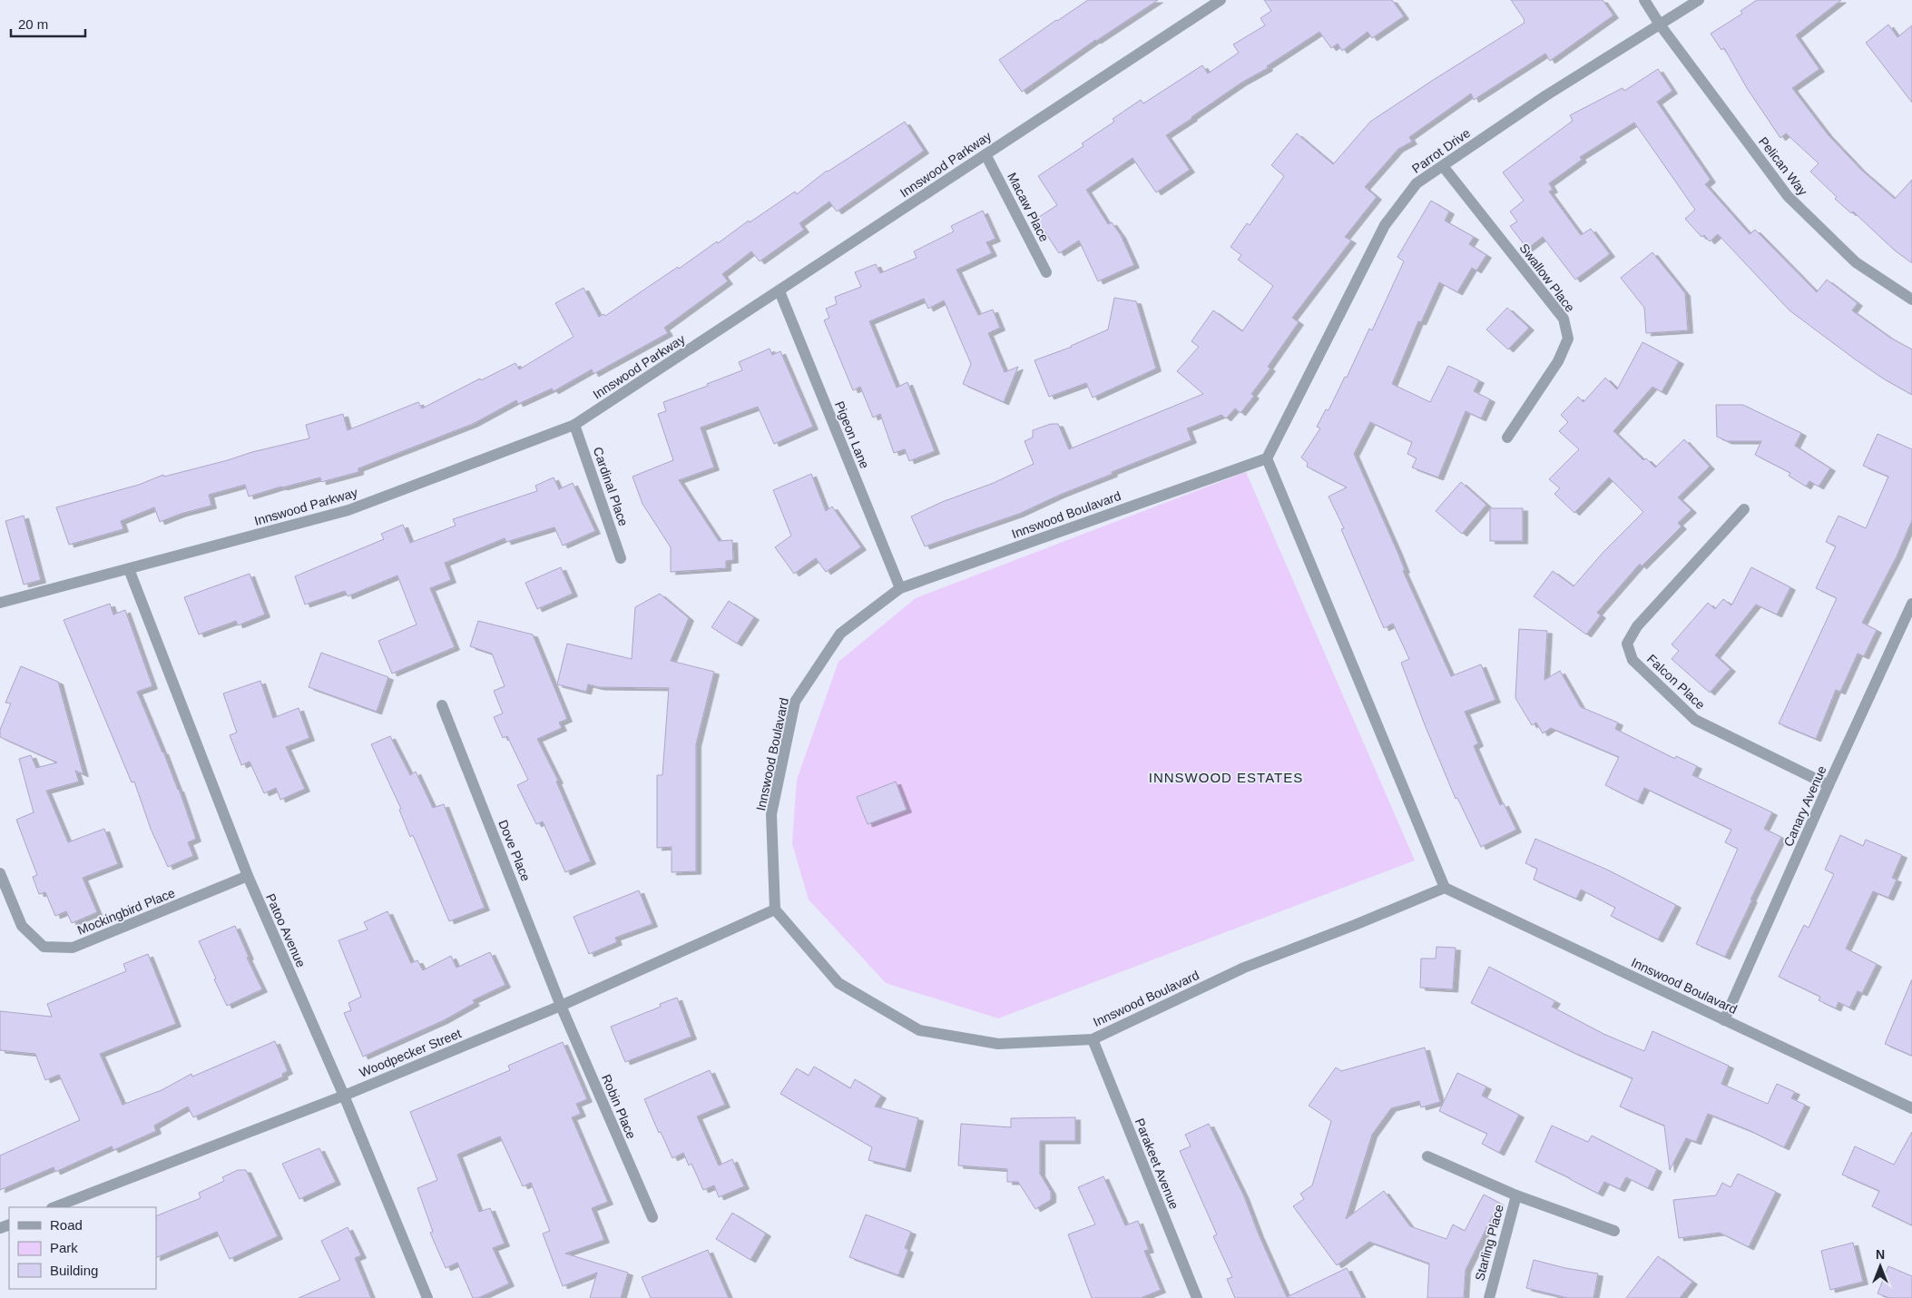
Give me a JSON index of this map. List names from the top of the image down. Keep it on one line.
{"streets":{"street":["Parrot Drive","Innswood Parkway","Pelican Way","Macaw Place","Swallow Place","Pigeon Lane","Cardinal Place","Innswood Boulavard","Falcon Place","Canary Avenue","Dove Place","Mockingbird Place","Patoo Avenue","Woodpecker Street","Robin Place","Parakeet Avenue","Starling Place"]},"crossings":[["Parrot Drive","Pelican Way"],["Parrot Drive","Swallow Place"],["Parrot Drive","Innswood Boulavard"],["Innswood Parkway","Macaw Place"],["Innswood Parkway","Pigeon Lane"],["Innswood Parkway","Cardinal Place"],["Innswood Parkway","Patoo Avenue"],["Pigeon Lane","Innswood Boulavard"],["Innswood Boulavard","Canary Avenue"],["Innswood Boulavard","Woodpecker Street"],["Innswood Boulavard","Parakeet Avenue"],["Falcon Place","Canary Avenue"],["Dove Place","Woodpecker Street"],["Dove Place","Robin Place"],["Mockingbird Place","Patoo Avenue"],["Patoo Avenue","Woodpecker Street"],["Woodpecker Street","Robin Place"]],"districts":["INNSWOOD ESTATES"],"legend":["Road","Park","Building"],"scale_bar":"20 m","north":"top"}
